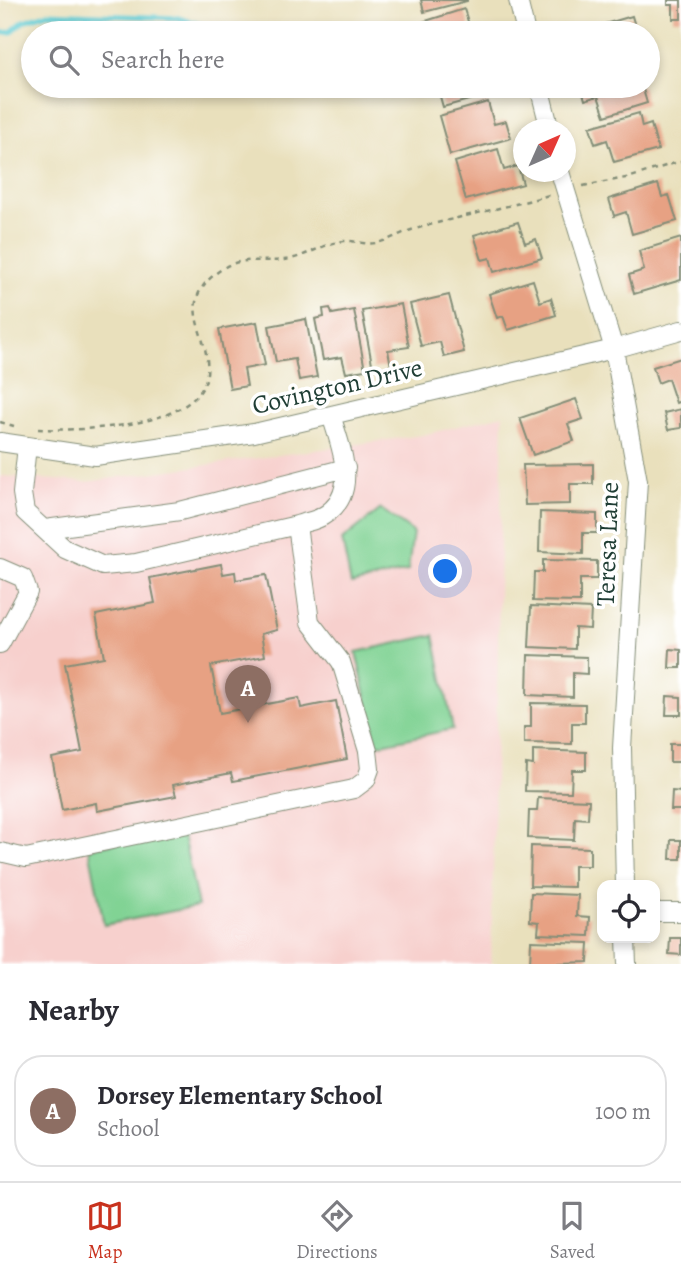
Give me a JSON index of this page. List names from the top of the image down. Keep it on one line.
{"streets":{"street":["Covington Drive","Teresa Lane"]},"crossings":[["Covington Drive","Teresa Lane"]],"north":"top right","page":{"search":"Search here","pins":"A","heading":"Nearby","list":[{"mark":"A","name":"Dorsey Elementary School","note":"School","value":"100 m"}],"nav":["Map","Directions","Saved"]}}
